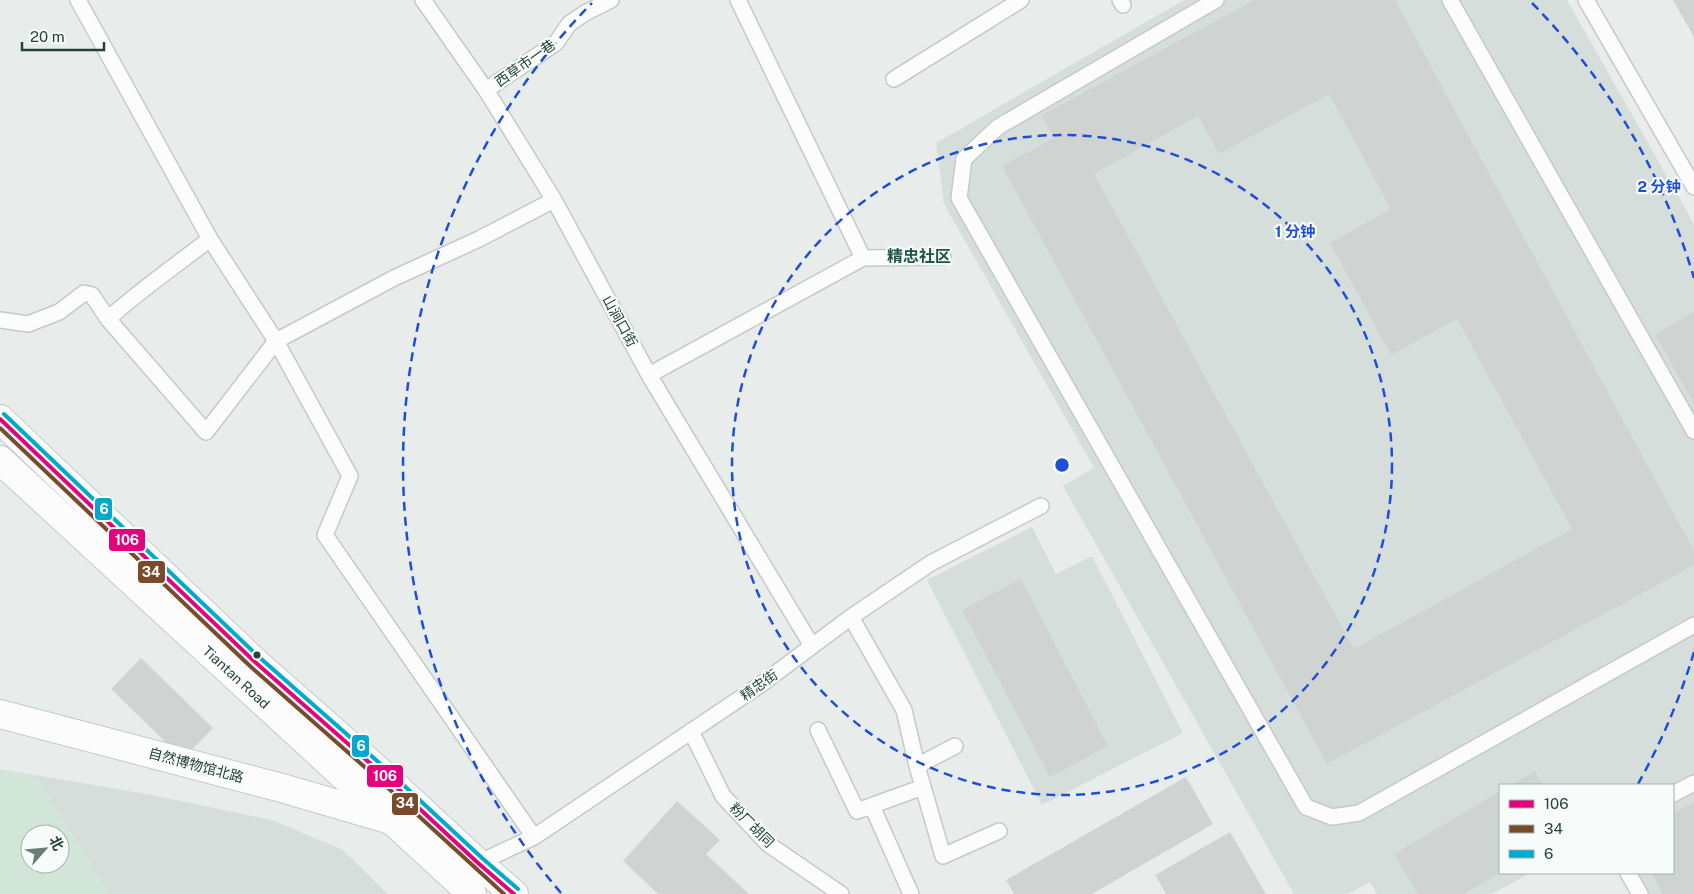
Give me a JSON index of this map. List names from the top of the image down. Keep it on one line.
{"streets":{"street":["Tiantan Road","自然博物馆北路"],"lane":["西草市一巷","山涧口街","精忠街","粉厂胡同"]},"crossings":[["西草市一巷","山涧口街"],["山涧口街","精忠街"],["Tiantan Road","精忠街"],["Tiantan Road","自然博物馆北路"],["精忠街","粉厂胡同"]],"districts":["精忠社区"],"lines":["transit line 6","transit line 106","transit line 34"],"legend":["106","34","6"],"scale_bar":"20 m","north":"top right","rings":["2 分钟","1 分钟"]}
